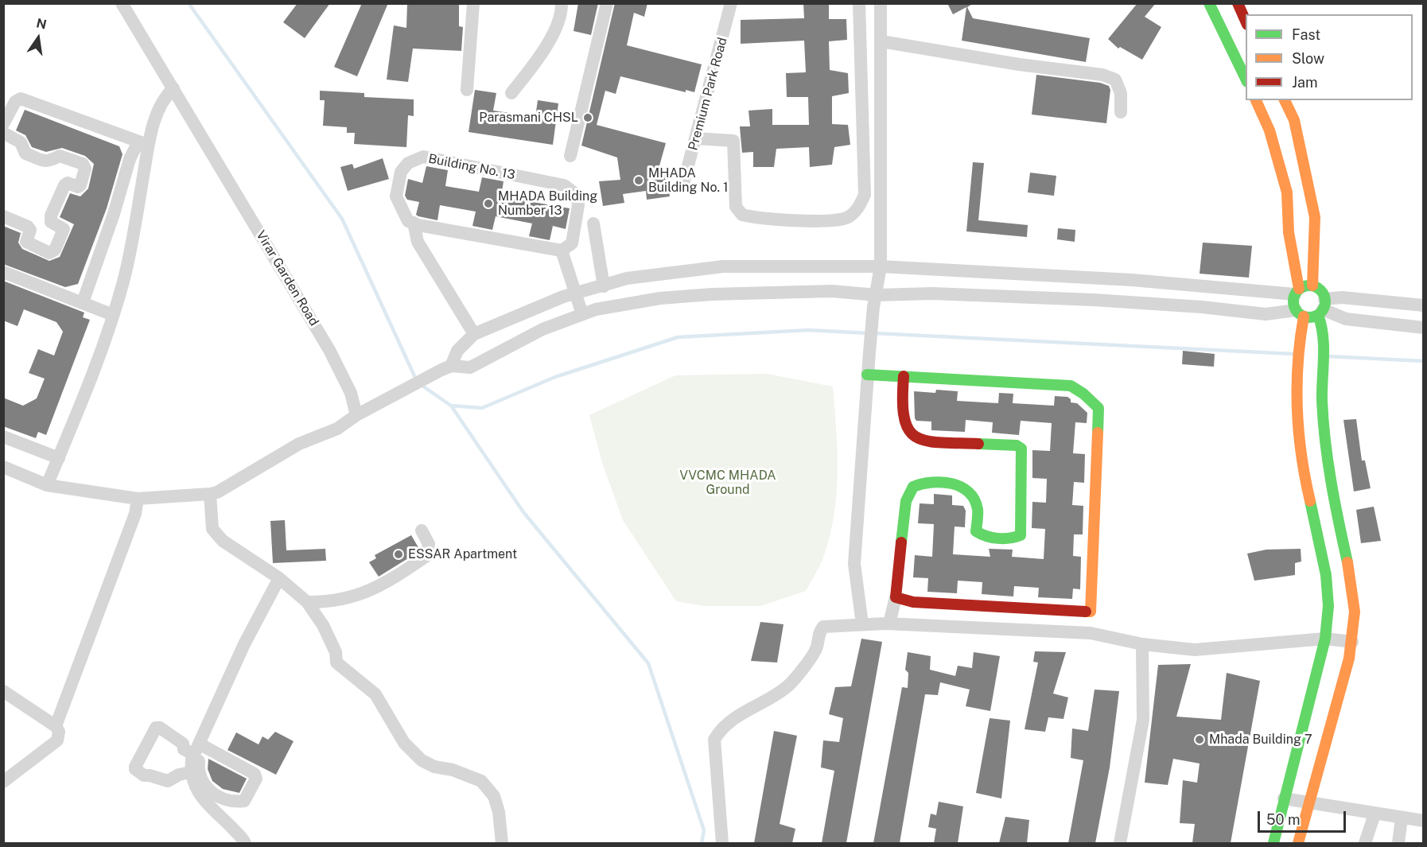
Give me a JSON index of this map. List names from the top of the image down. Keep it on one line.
{"streets":{"street":["Premium Park Road","Building No. 13","Virar Garden Road"]},"parks":["VVCMC MHADA Ground"],"places":["Parasmani CHSL","MHADA Building No. 1","MHADA Building Number 13","ESSAR Apartment","Mhada Building 7"],"legend":["Fast","Slow","Jam"],"scale_bar":"50 m","north":"top"}
